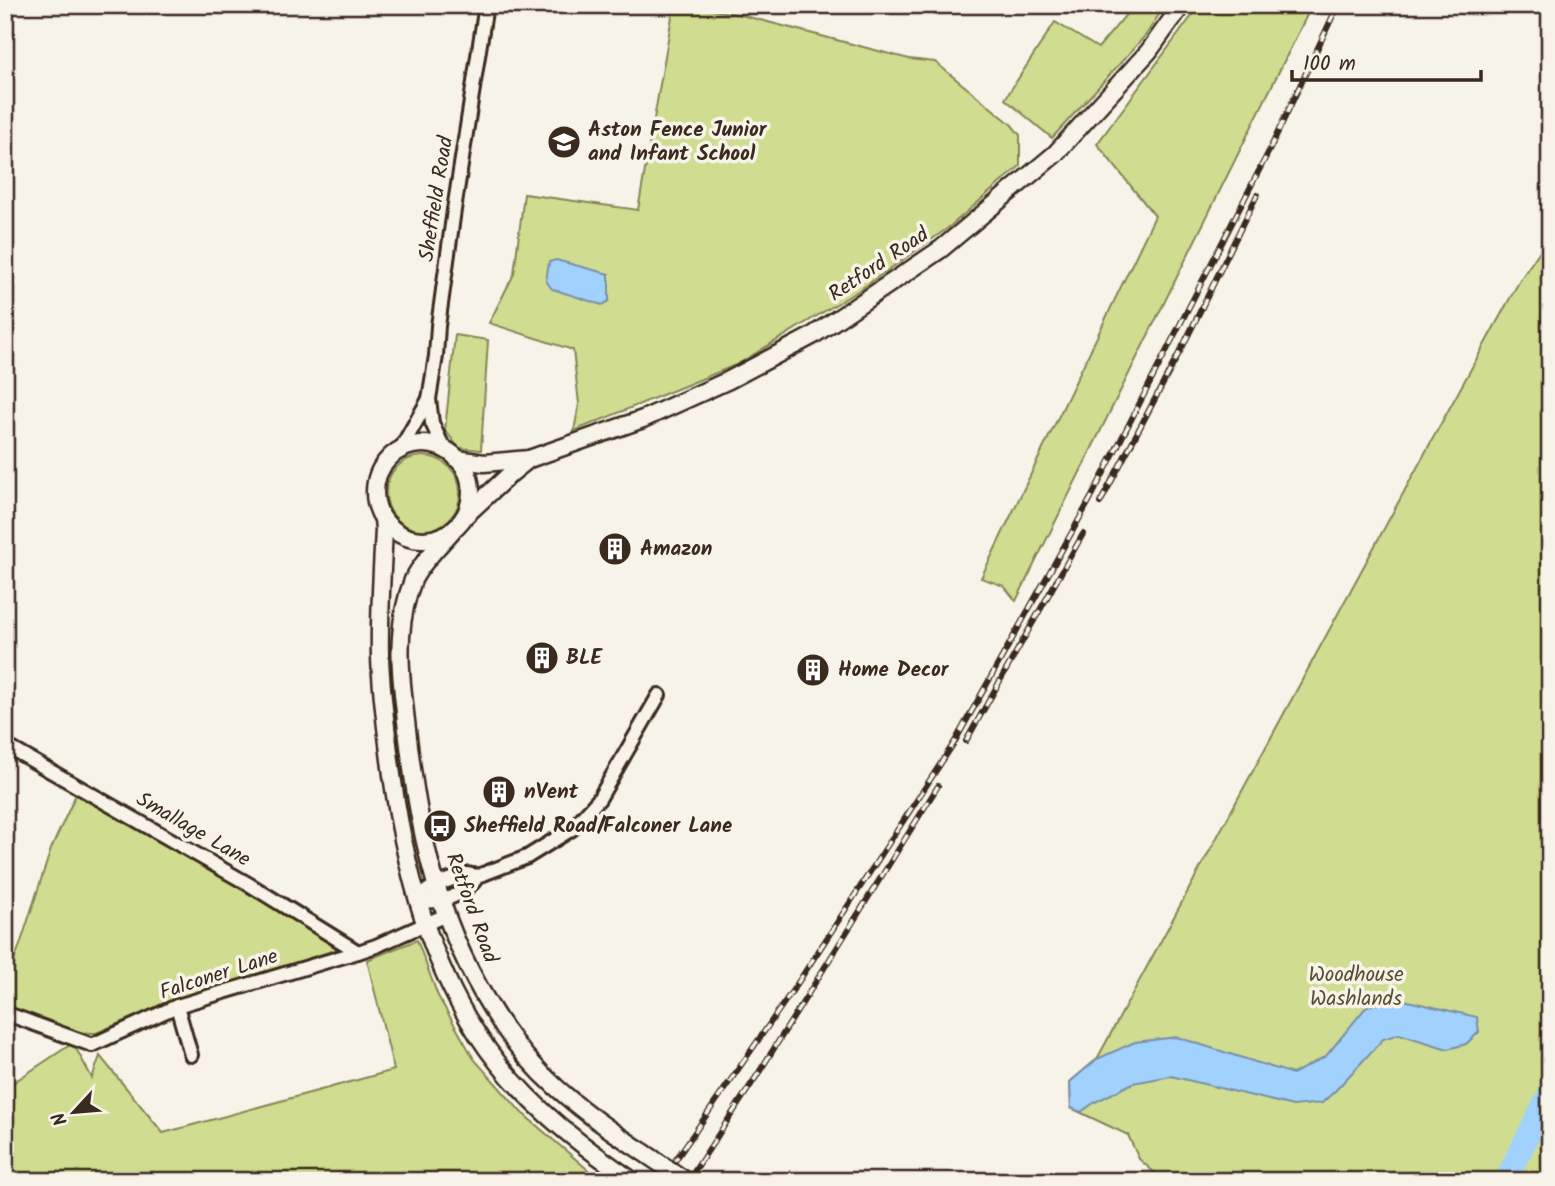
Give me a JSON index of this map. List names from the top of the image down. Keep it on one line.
{"streets":{"main road":["Retford Road"],"street":["Sheffield Road","Smallage Lane","Falconer Lane"]},"crossings":[["Sheffield Road","Retford Road"],["Retford Road","Falconer Lane"],["Smallage Lane","Falconer Lane"]],"parks":["Woodhouse Washlands"],"places":{"school or university":["Aston Fence Junior and Infant School"],"building":["Amazon","BLE","Home Decor","nVent"],"bus stop":["Sheffield Road/Falconer Lane"]},"scale_bar":"100 m","north":"bottom left"}
